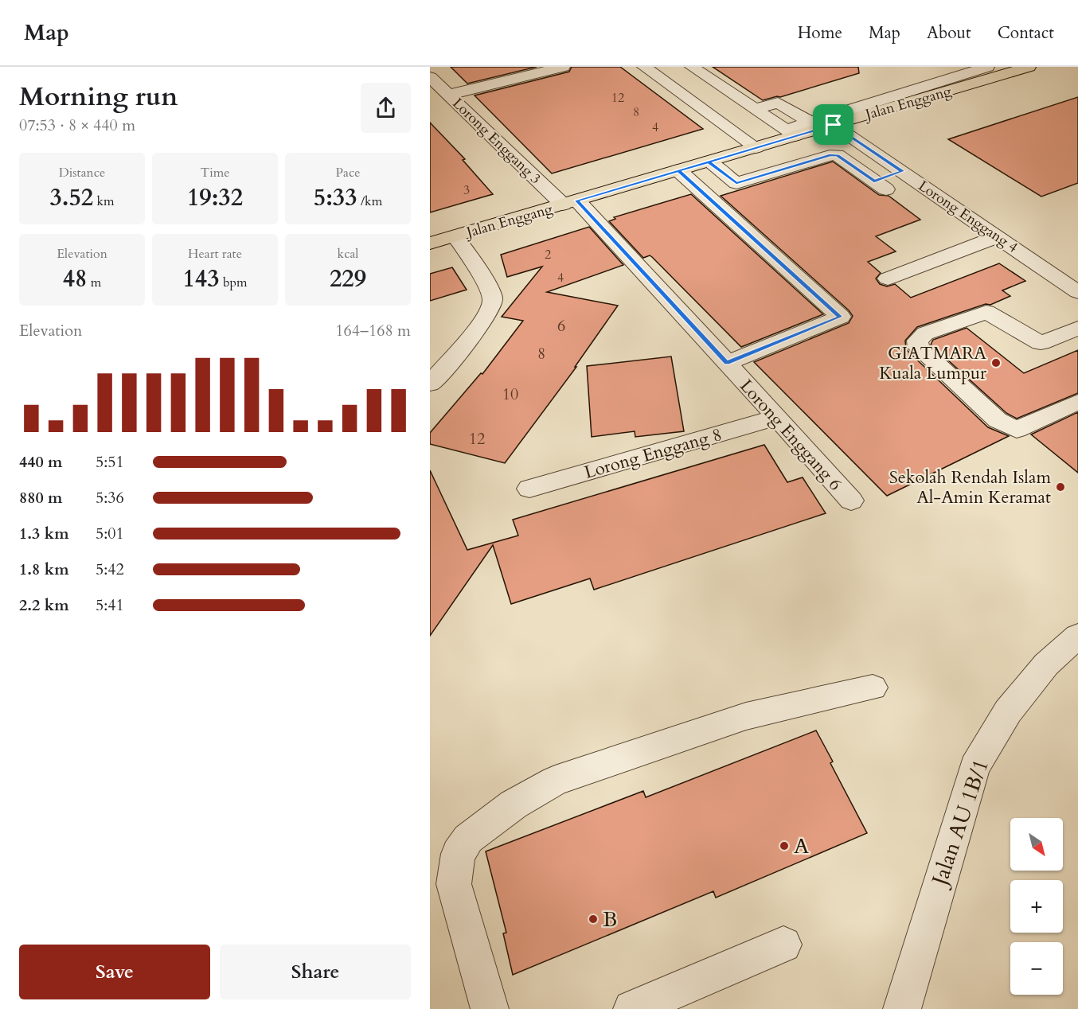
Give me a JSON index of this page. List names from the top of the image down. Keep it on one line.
{"streets":{"main road":["Jalan Enggang"],"street":["Lorong Enggang 3","Lorong Enggang 4","Lorong Enggang 6","Lorong Enggang 8","Jalan AU 1B/1"]},"crossings":[["Jalan Enggang","Lorong Enggang 3"],["Jalan Enggang","Lorong Enggang 4"],["Jalan Enggang","Lorong Enggang 6"],["Lorong Enggang 3","Lorong Enggang 6"],["Lorong Enggang 6","Lorong Enggang 8"]],"places":["GIATMARA Kuala Lumpur","Sekolah Rendah Islam Al-Amin Keramat","A","B"],"house_numbers":["12","8","4","3","2","4","6","8","10","12"],"north":"bottom right","page":{"header":"Map","nav":["Home","Map","About","Contact"],"heading":["Morning run","07:53 · 8 × 440 m"],"stats":[["Distance","3.52 km"],["Time","19:32"],["Pace","5:33 /km"],["Elevation","48 m"],["Heart rate","143 bpm"],["kcal","229"]],"chart":["Elevation","164–168 m"],"list":[{"name":"440 m","note":"5:51"},{"name":"880 m","note":"5:36"},{"name":"1.3 km","note":"5:01"},{"name":"1.8 km","note":"5:42"},{"name":"2.2 km","note":"5:41"}],"map_buttons":["+","−"],"buttons":["Save","Share"]}}
